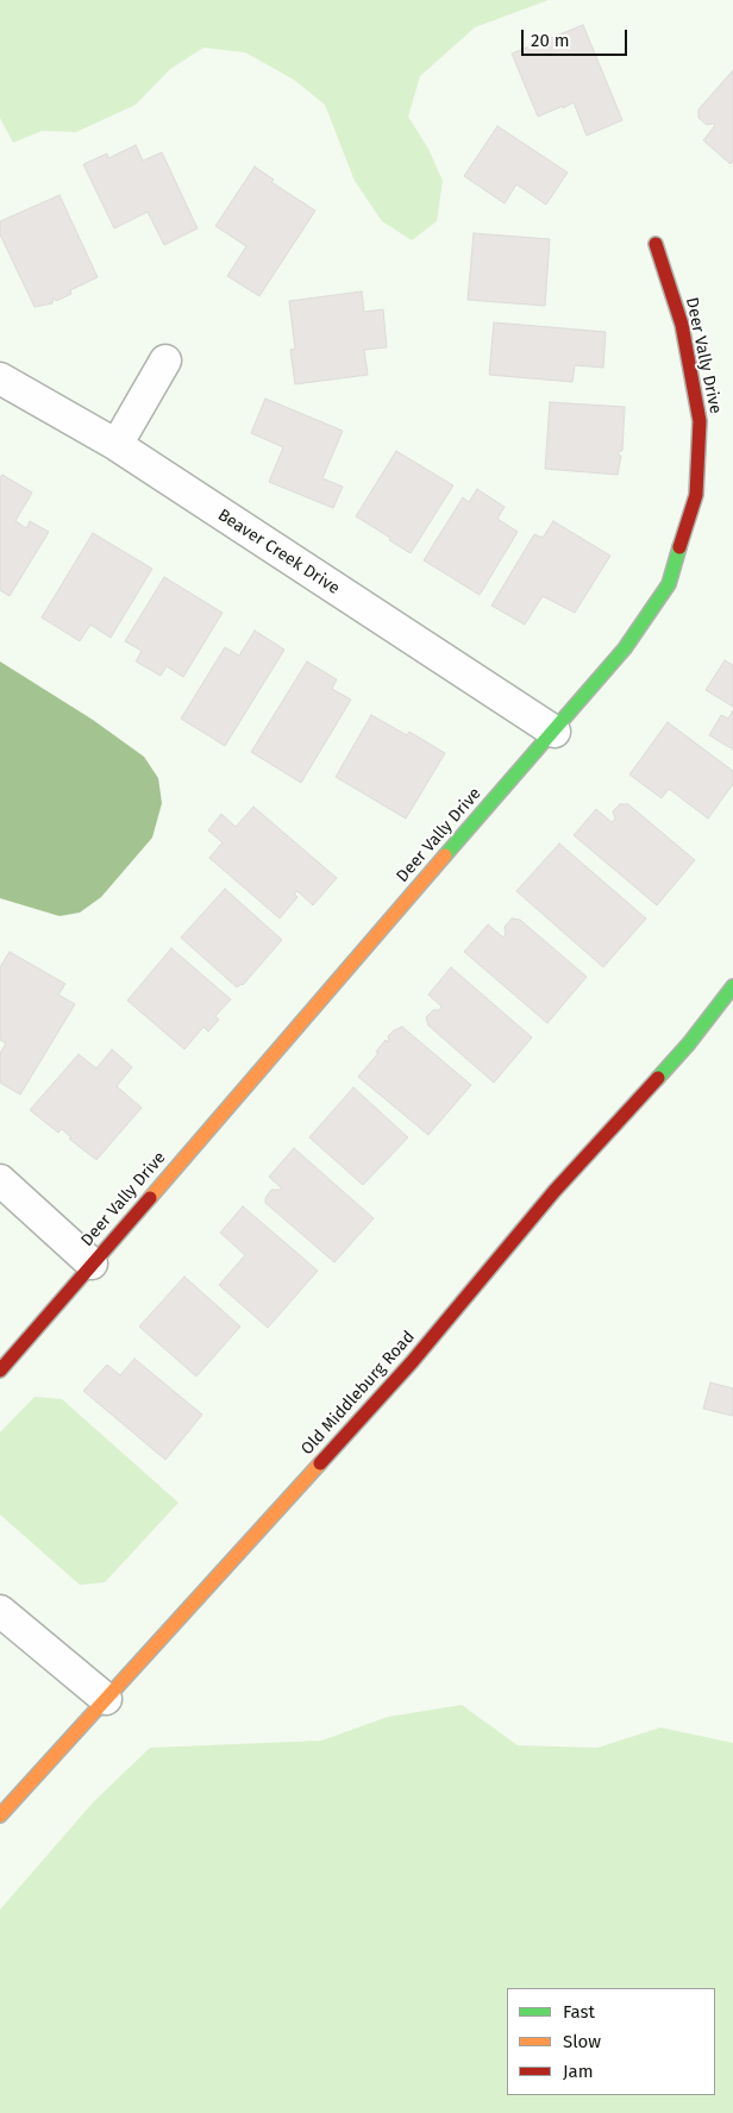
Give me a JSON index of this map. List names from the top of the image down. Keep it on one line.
{"streets":{"street":["Deer Vally Drive","Beaver Creek Drive","Old Middleburg Road"]},"crossings":[["Deer Vally Drive","Beaver Creek Drive"]],"legend":["Fast","Slow","Jam"],"scale_bar":"20 m"}
